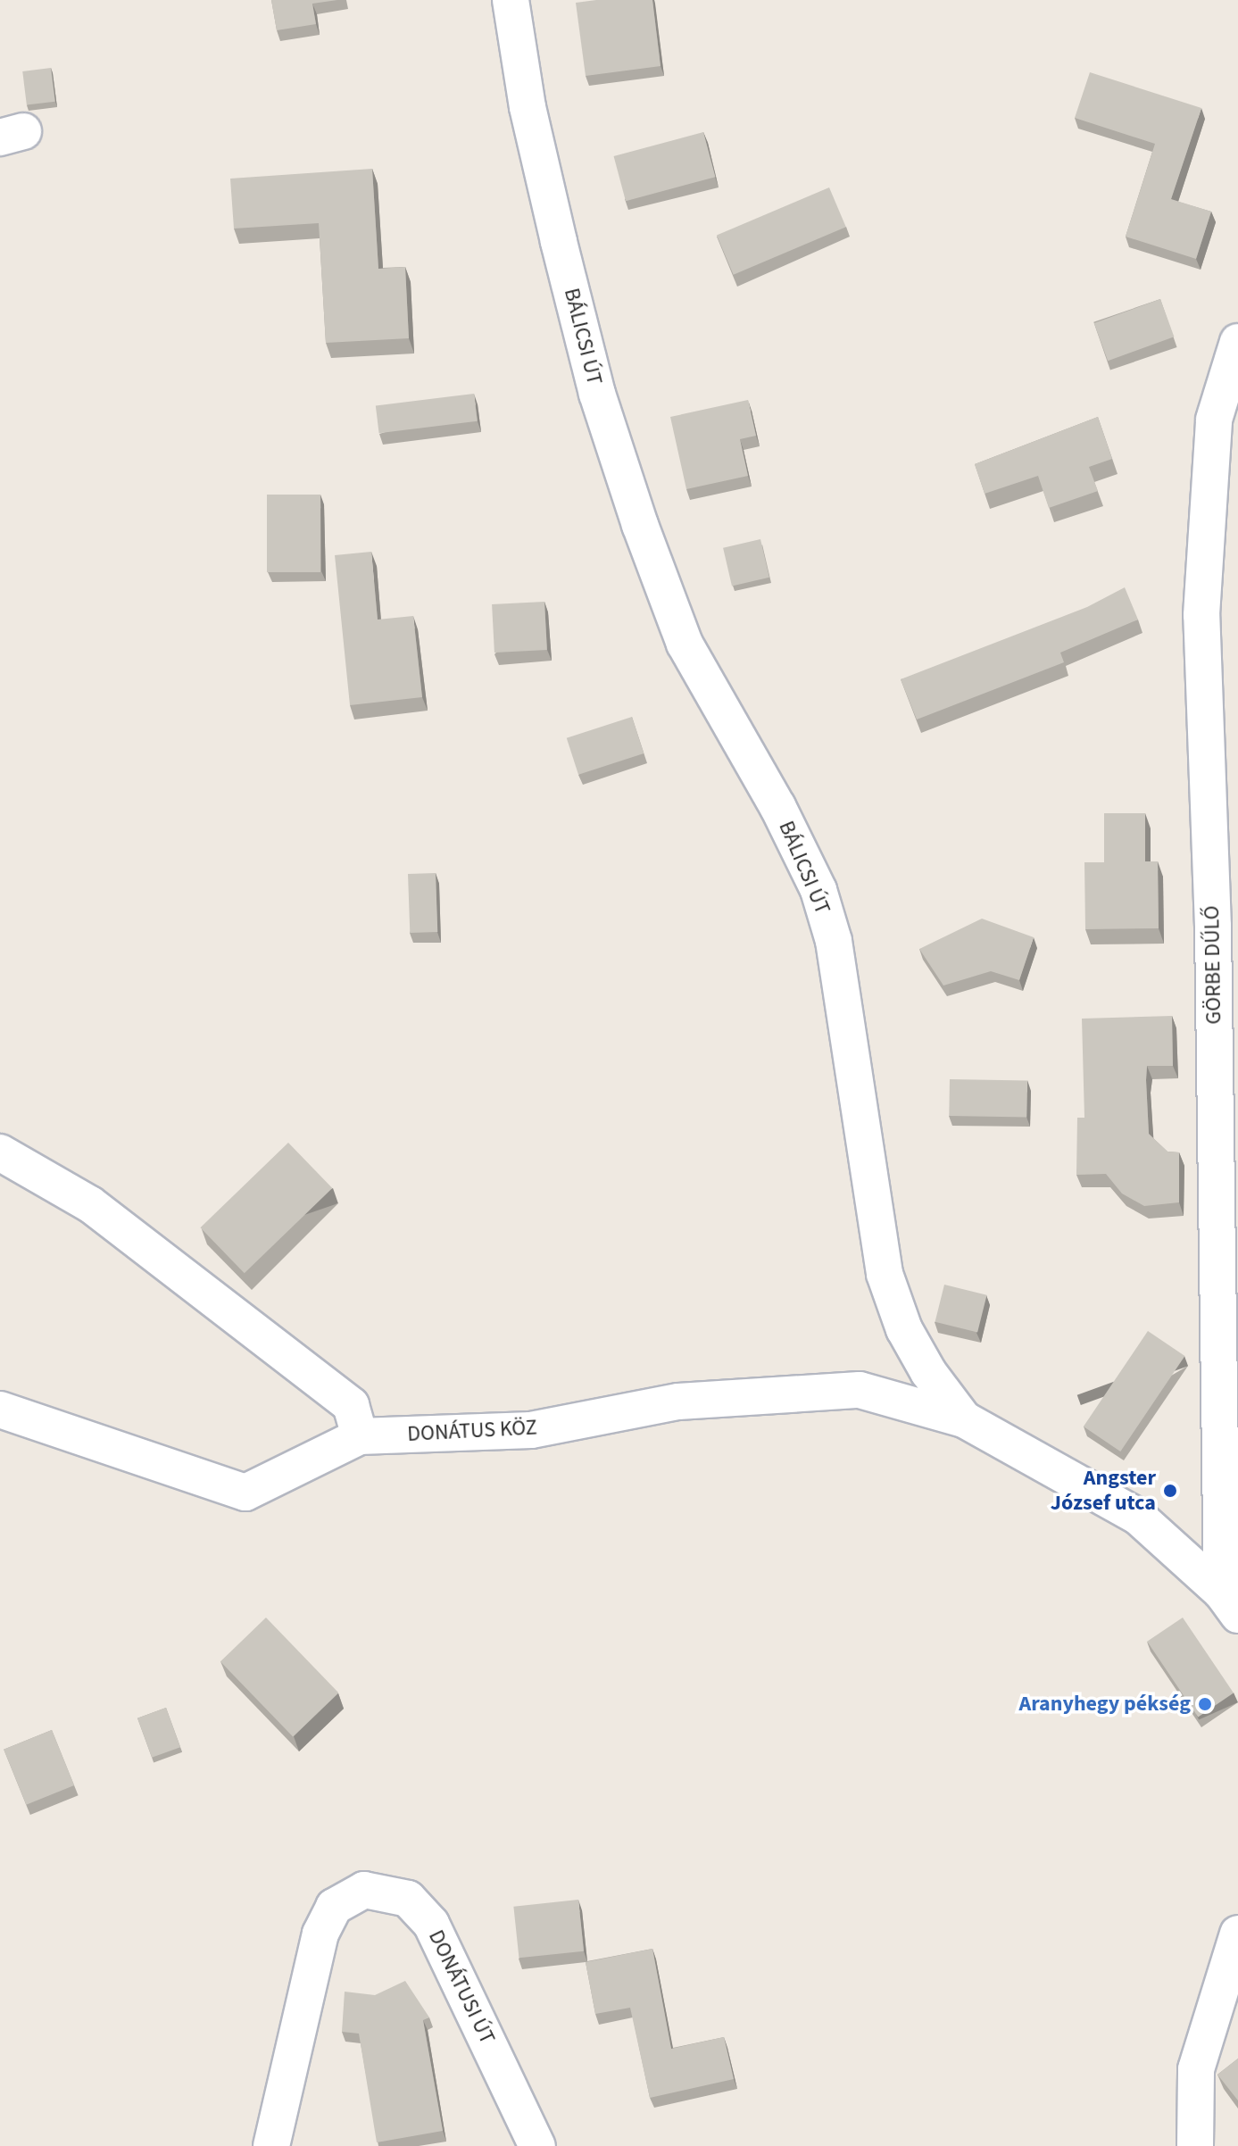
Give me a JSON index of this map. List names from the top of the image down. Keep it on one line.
{"streets":{"street":["BÁLICSI ÚT","GÖRBE DŰLŐ","DONÁTUS KÖZ","DONÁTUSI ÚT"]},"crossings":[["BÁLICSI ÚT","GÖRBE DŰLŐ"],["BÁLICSI ÚT","DONÁTUS KÖZ"]],"places":["Angster József utca","Aranyhegy pékség"]}
